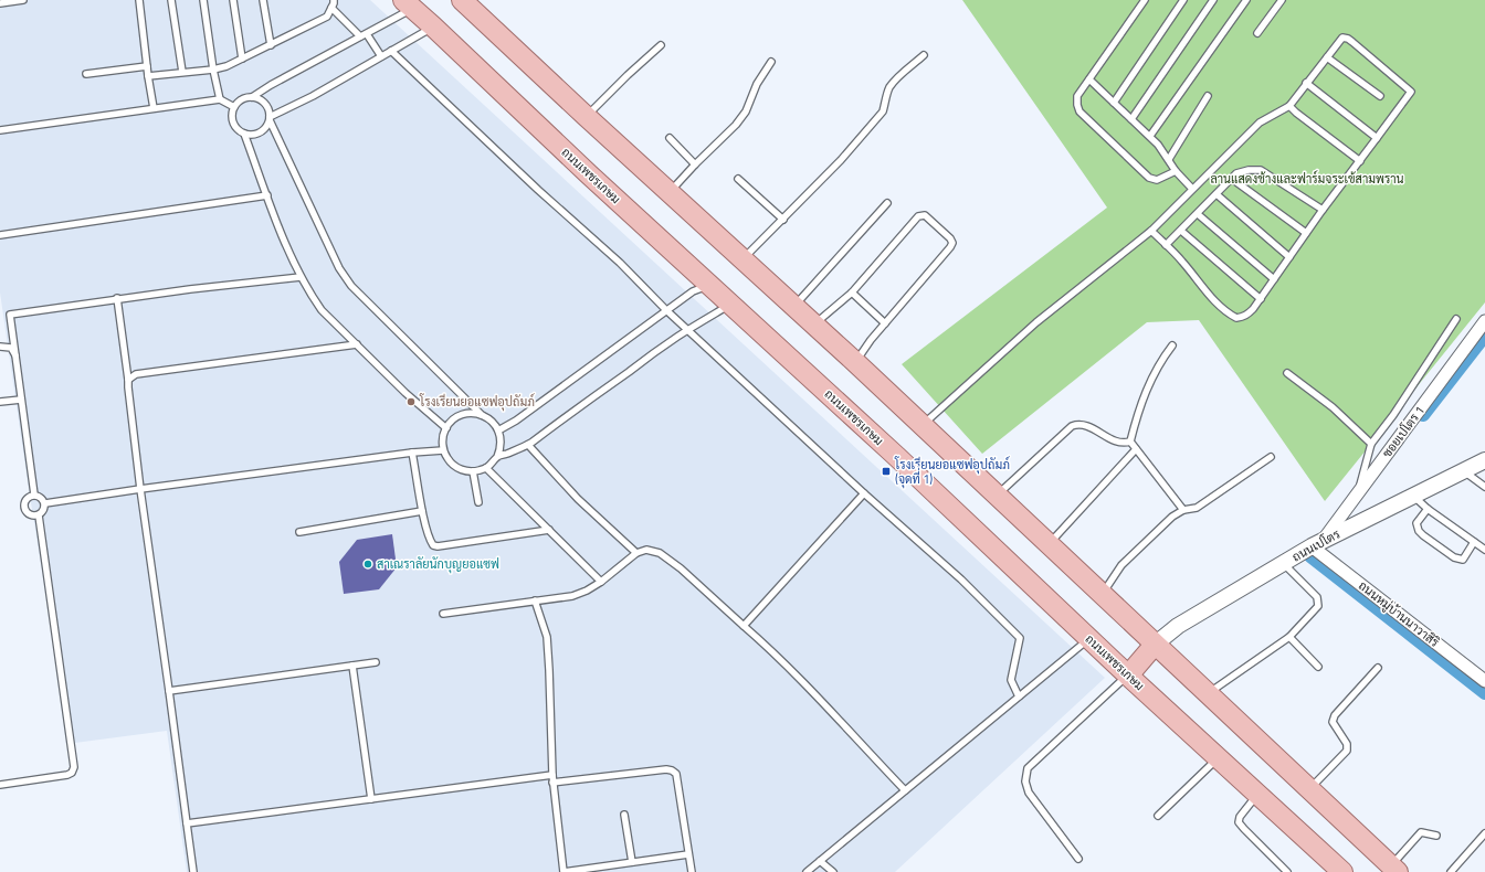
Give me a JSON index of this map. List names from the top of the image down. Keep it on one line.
{"streets":{"main road":["ถนนเพชรเกษม"],"street":["ซอยเปโตร 1","ถนนเปโตร","ถนนหมู่บ้านนาวาสิริ"]},"crossings":[["ซอยเปโตร 1","ถนนเปโตร"],["ซอยเปโตร 1","ถนนหมู่บ้านนาวาสิริ"],["ถนนเปโตร","ถนนหมู่บ้านนาวาสิริ"]],"parks":["ลานแสดงช้างและฟาร์มจระเข้สามพราน"],"places":{"other":["โรงเรียนยอแซฟอุปถัมภ์","สาเณราลัยนักบุญยอแซฟ"],"transit":["โรงเรียนยอแซฟอุปถัมภ์ (จุดที่ 1)"]}}
